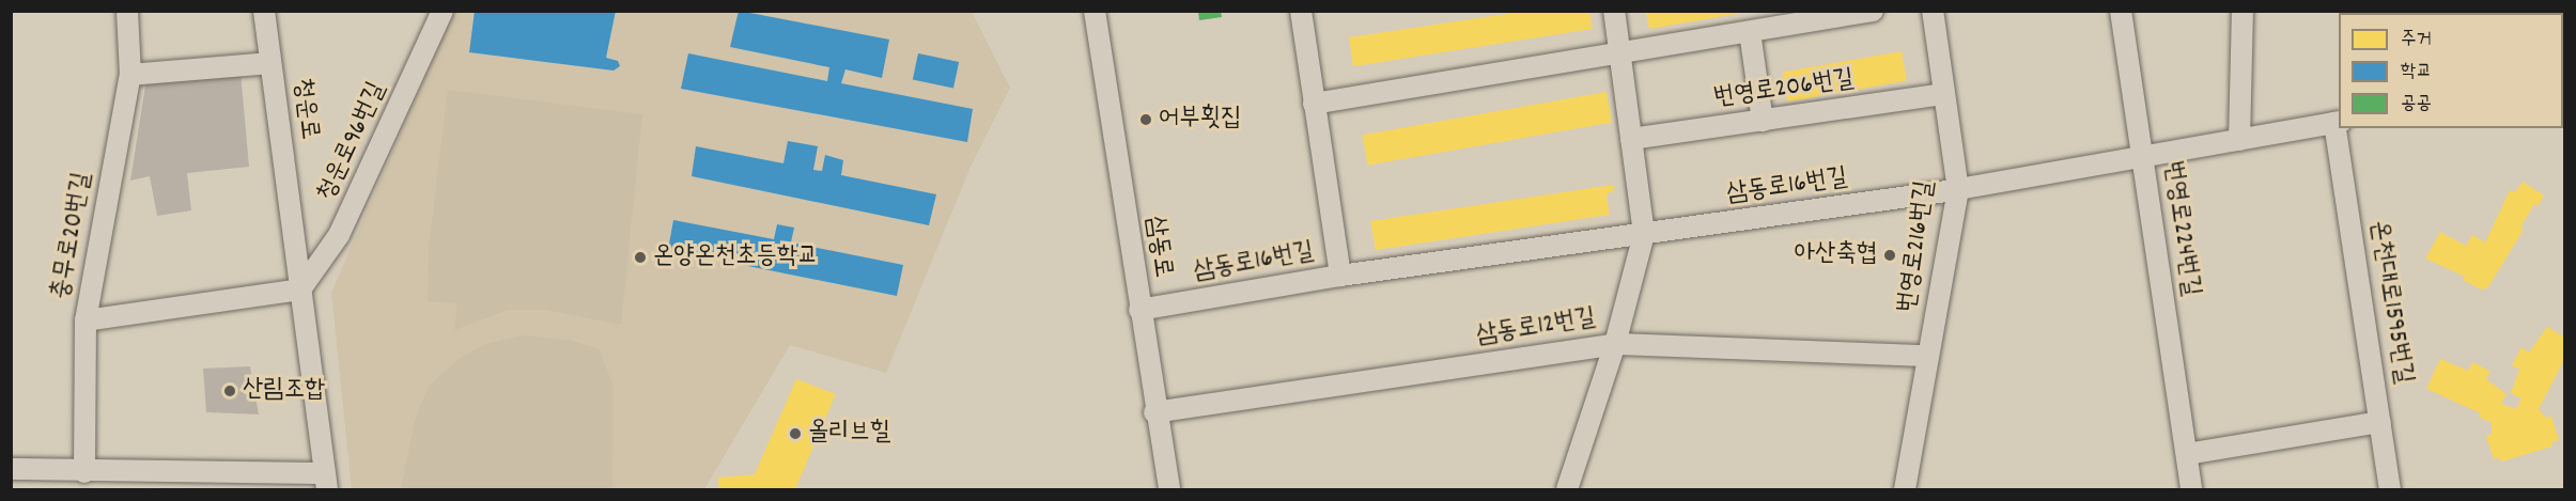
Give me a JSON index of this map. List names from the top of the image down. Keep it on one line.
{"streets":{"street":["번영로206번길","청운로","청운로96번길","삼동로16번길","번영로224번길","충무로20번길","삼동로","번영로216번길","온천대로1595번길","삼동로12번길"]},"crossings":[["번영로206번길","번영로216번길"],["청운로","청운로96번길"],["삼동로16번길","번영로224번길"],["삼동로16번길","삼동로"],["삼동로16번길","번영로216번길"],["삼동로16번길","온천대로1595번길"],["삼동로","삼동로12번길"],["번영로216번길","삼동로12번길"]],"places":["어부횟집","아산축협","온양온천초등학교","산림조합","올리브힐"],"legend":["주거","학교","공공"]}
